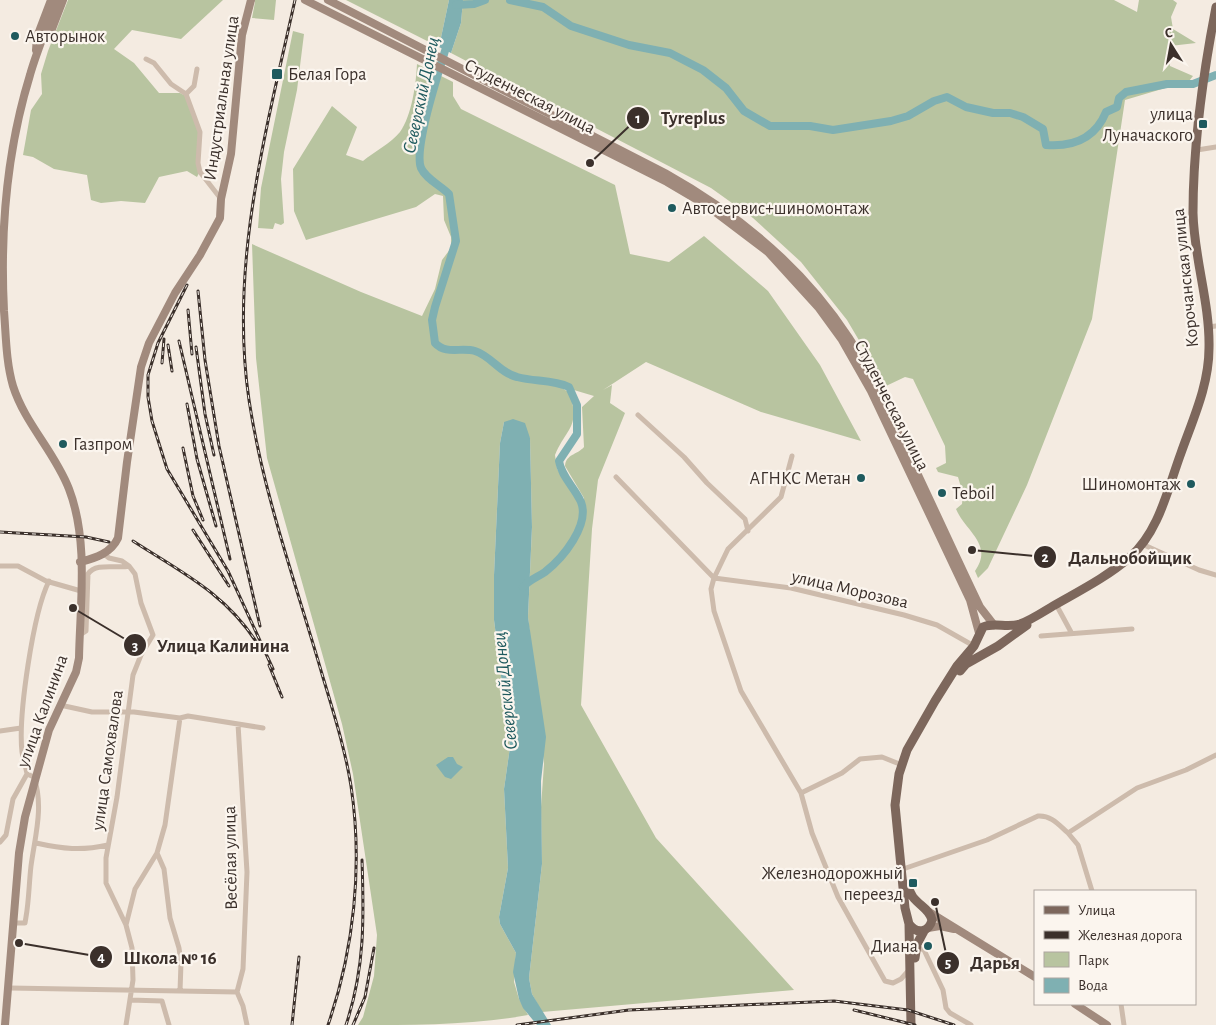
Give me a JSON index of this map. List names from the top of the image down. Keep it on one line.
{"streets":{"main road":["Студенческая улица","Индустриальная улица","Корочанская улица","улица Калинина"],"street":["улица Морозова","улица Самохвалова","Весёлая улица"]},"crossings":[["Студенческая улица","Корочанская улица"]],"water":["Северский Донец"],"places":{"other":["Авторынок","Tyreplus","Автосервис+шиномонтаж","Газпром","АГНКС Метан","Шиномонтаж","Teboil","Дальнобойщик","Улица Калинина","Дарья","Школа № 16","Диана"],"transit":["Белая Гора","улица Луначаского","Железнодорожный переезд"]},"legend":["Улица","Железная дорога","Парк","Вода"],"north":"top"}
